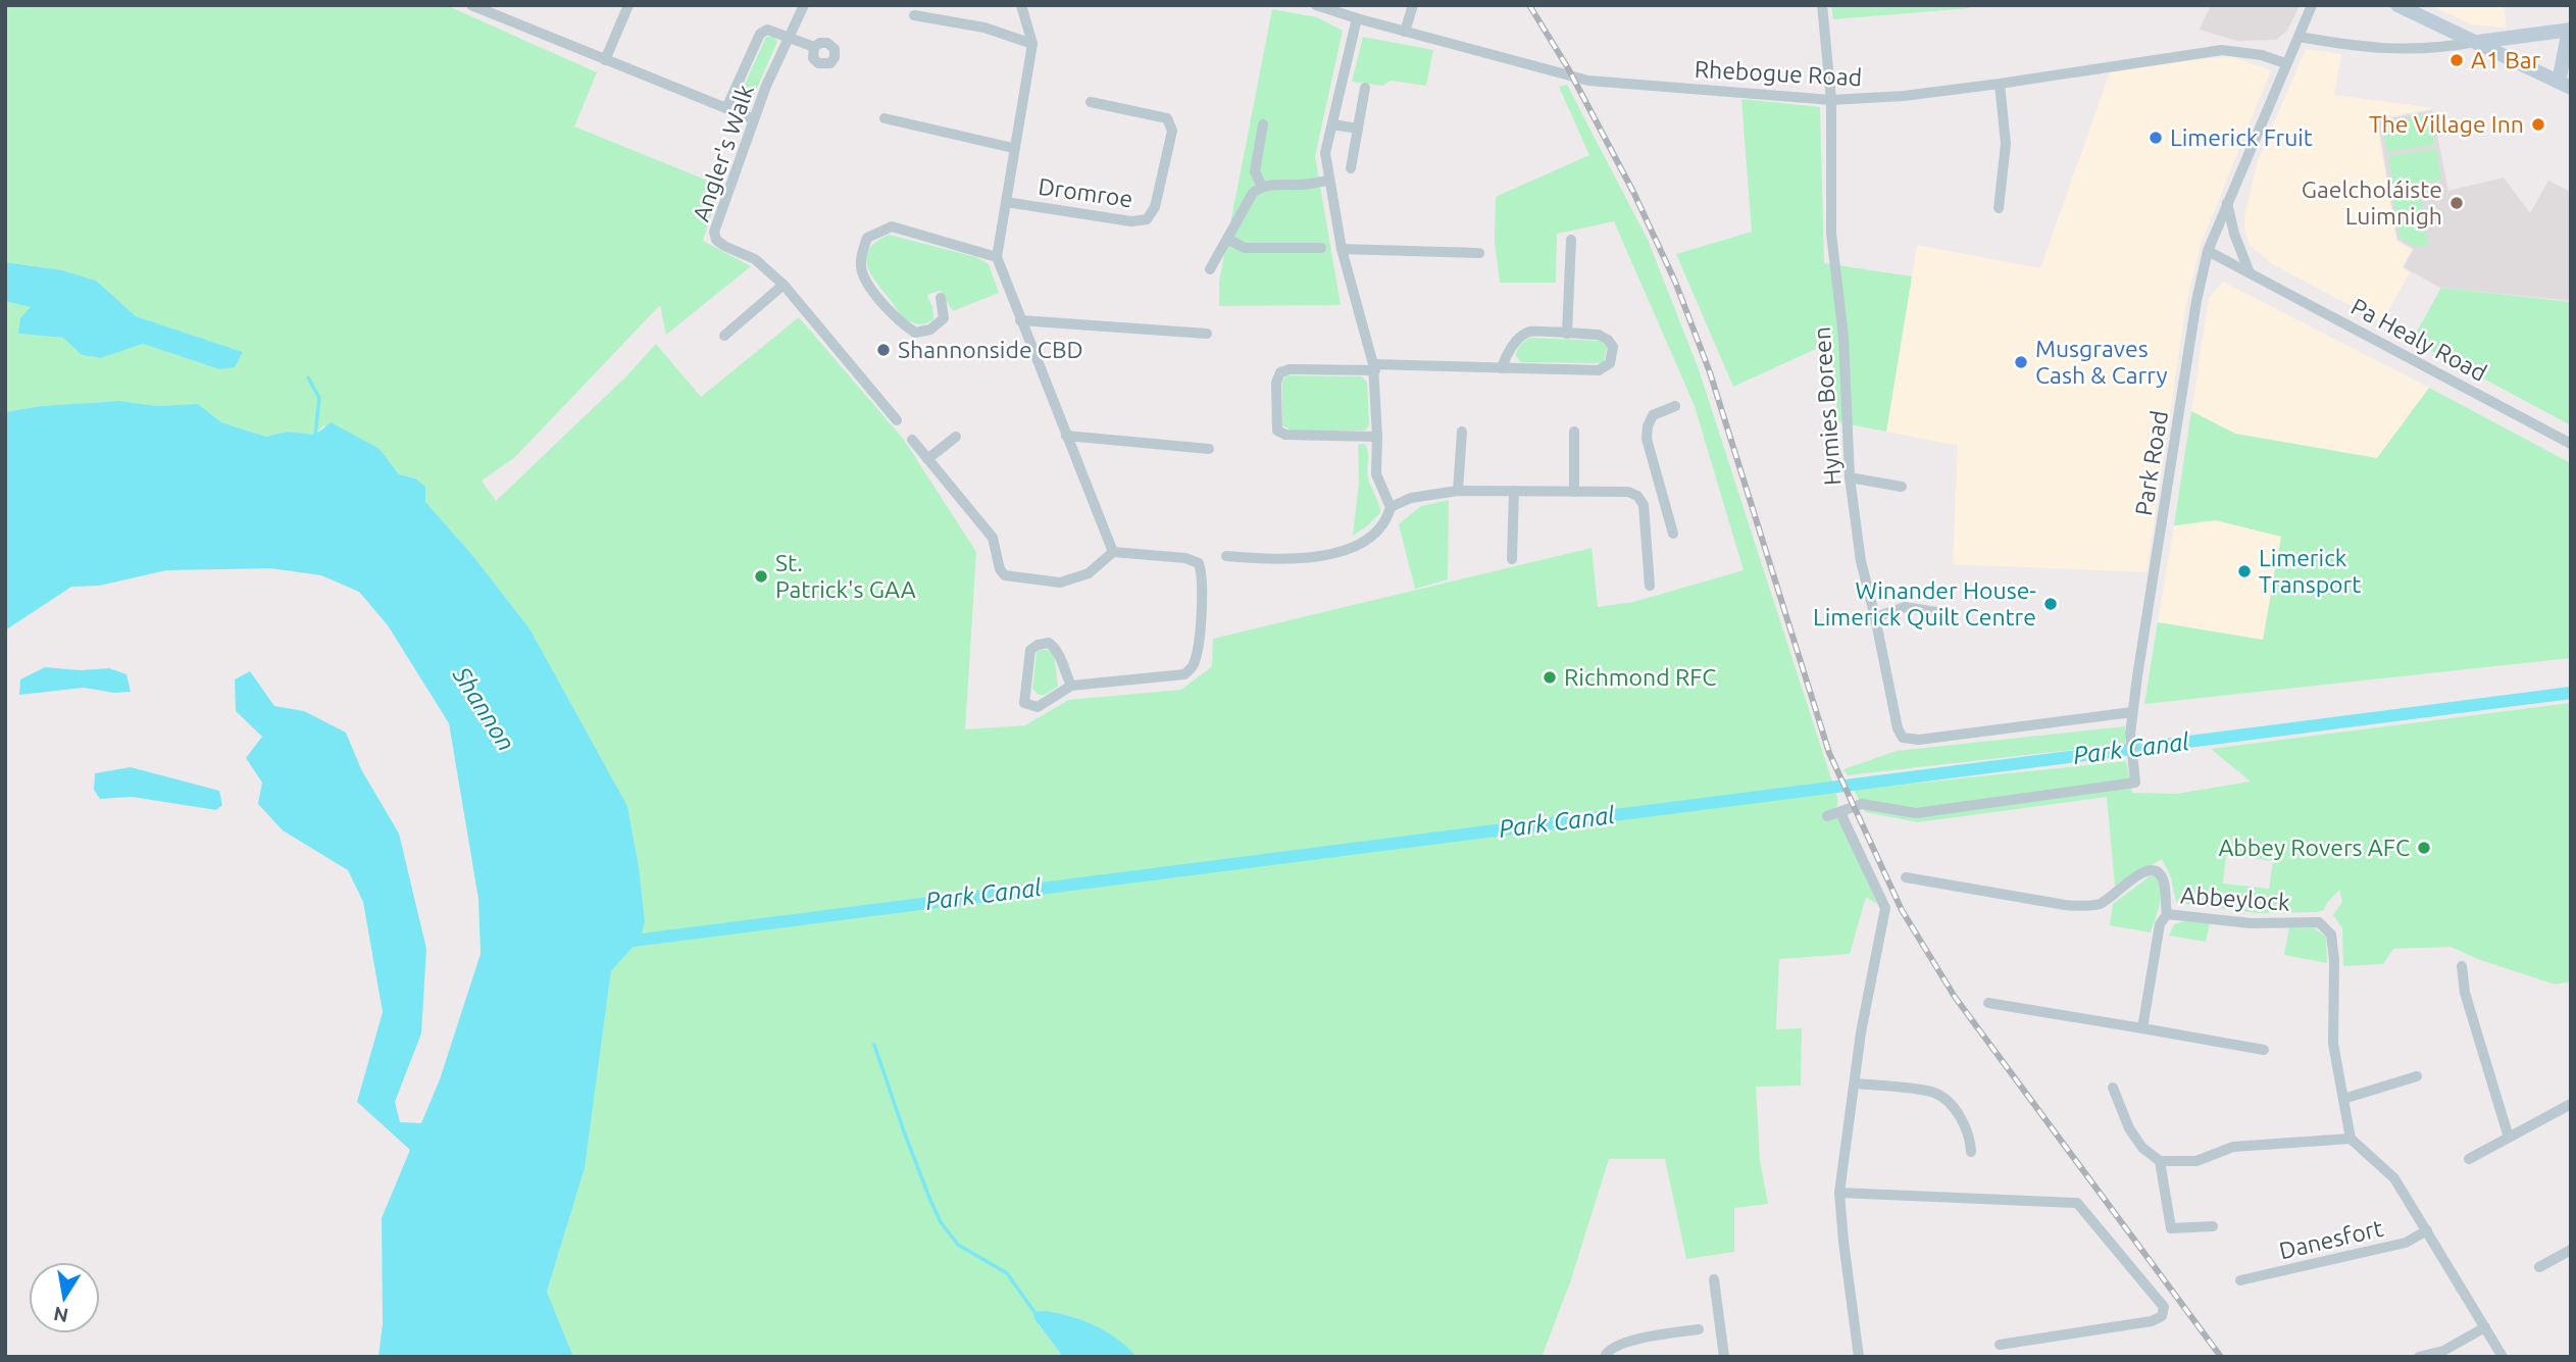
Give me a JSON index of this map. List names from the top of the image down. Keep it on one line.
{"streets":{"street":["Rhebogue Road","Angler's Walk","Dromroe","Pa Healy Road","Hymies Boreen","Park Road","Abbeylock","Danesfort"]},"crossings":[["Rhebogue Road","Hymies Boreen"],["Rhebogue Road","Park Road"],["Pa Healy Road","Park Road"],["Hymies Boreen","Park Road"],["Abbeylock","Danesfort"]],"water":["Shannon","Park Canal"],"places":["A1 Bar","The Village Inn","Limerick Fruit","Gaelcholáiste Luimnigh","Shannonside CBD","Musgraves Cash & Carry","Limerick Transport","St. Patrick's GAA","Winander House- Limerick Quilt Centre","Richmond RFC","Abbey Rovers AFC"],"north":"bottom"}
